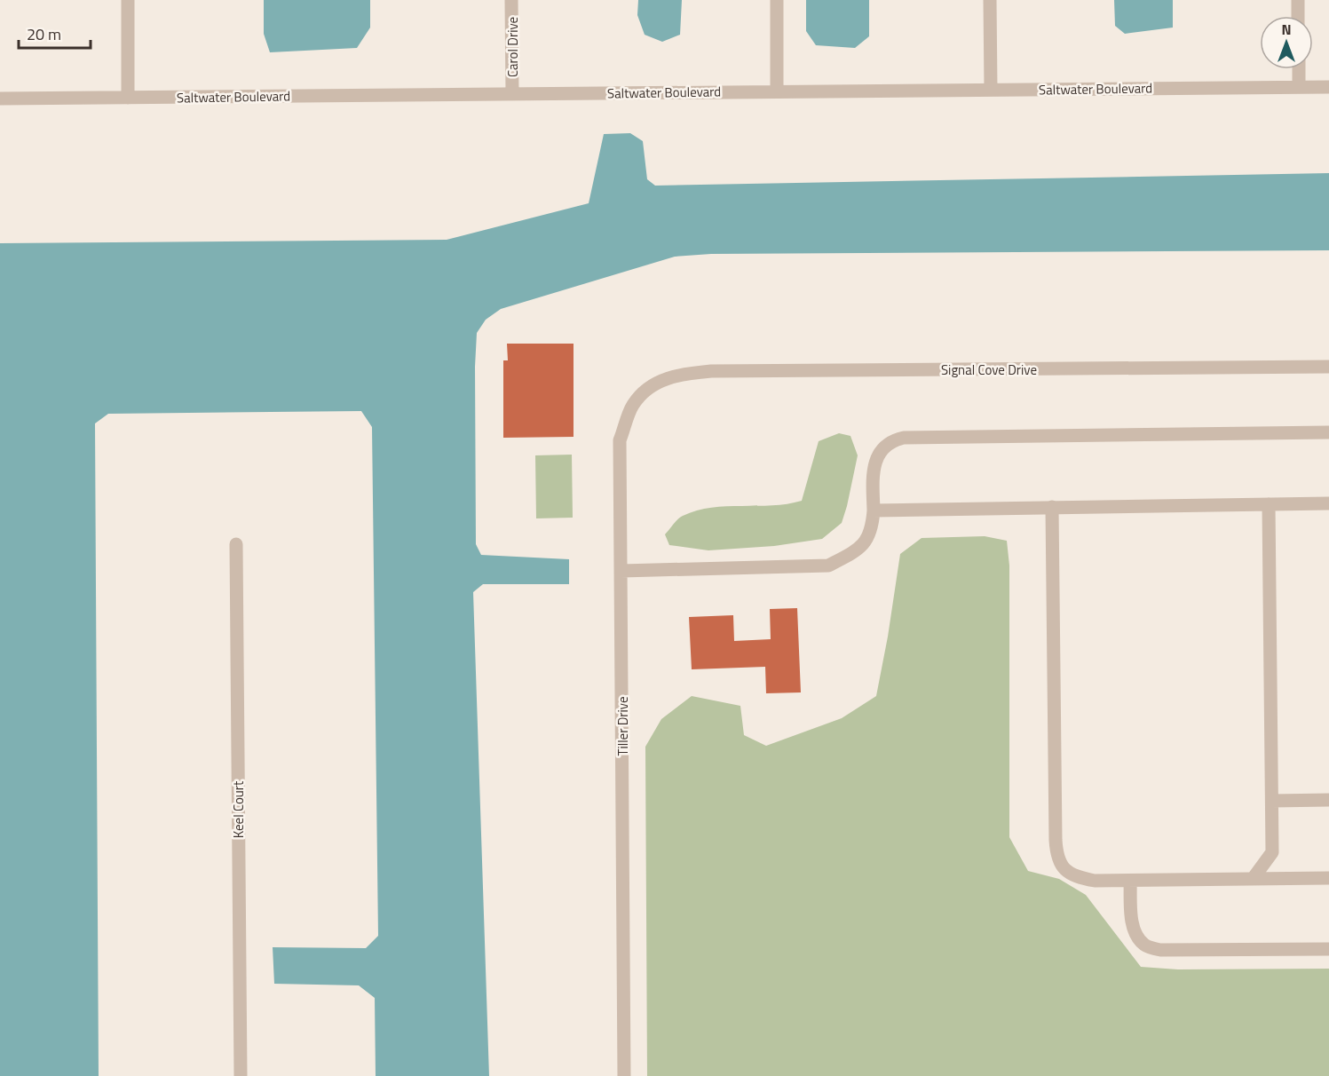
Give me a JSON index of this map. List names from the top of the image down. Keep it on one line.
{"streets":{"street":["Carol Drive","Saltwater Boulevard","Signal Cove Drive","Tiller Drive","Keel Court"]},"crossings":[["Carol Drive","Saltwater Boulevard"],["Signal Cove Drive","Tiller Drive"]],"scale_bar":"20 m","north":"top"}
